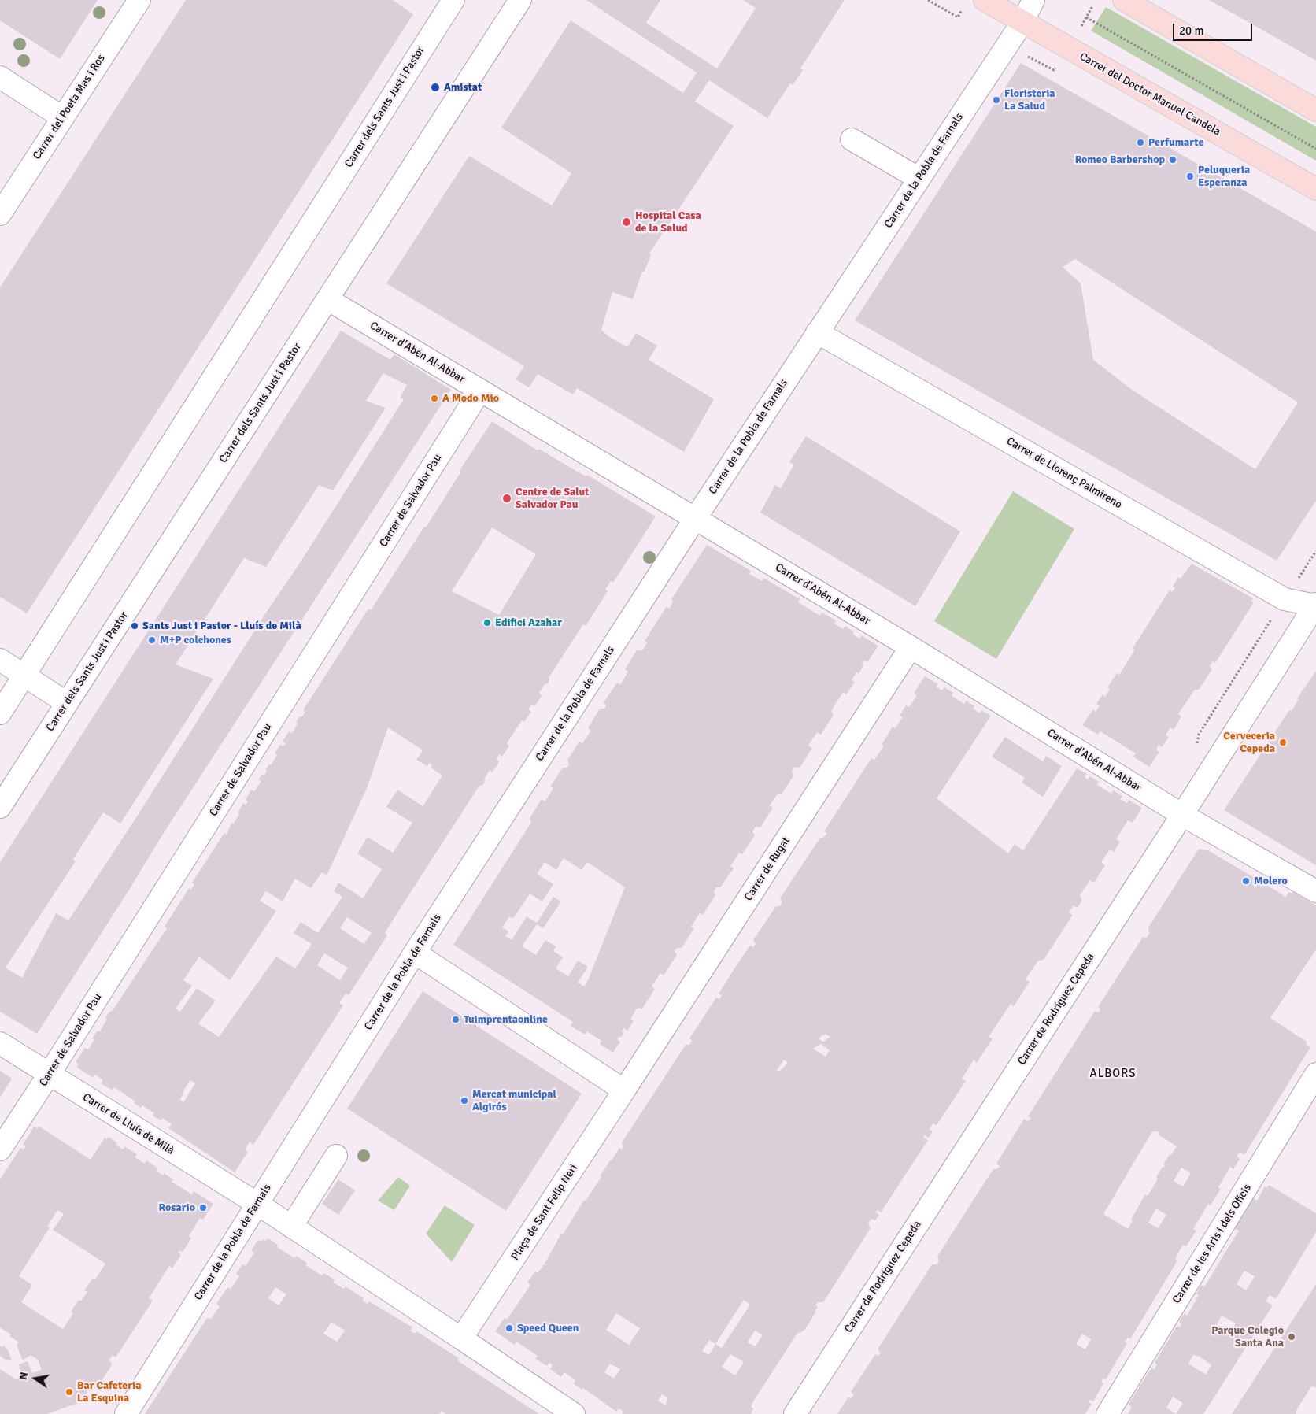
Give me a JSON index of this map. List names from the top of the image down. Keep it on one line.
{"streets":{"main road":["Carrer del Doctor Manuel Candela"],"street":["Carrer del Poeta Mas i Ros","Carrer dels Sants Just i Pastor","Carrer de la Pobla de Farnals","Carrer d'Abén Al-Abbar","Carrer de Llorenç Palmireno","Carrer de Salvador Pau","Carrer de Rugat","Carrer de Rodríguez Cepeda","Carrer de Lluís de Milà","Plaça de Sant Felip Neri","Carrer de les Arts i dels Oficis"]},"crossings":[["Carrer del Doctor Manuel Candela","Carrer de la Pobla de Farnals"],["Carrer dels Sants Just i Pastor","Carrer d'Abén Al-Abbar"],["Carrer de la Pobla de Farnals","Carrer d'Abén Al-Abbar"],["Carrer de la Pobla de Farnals","Carrer de Llorenç Palmireno"],["Carrer de la Pobla de Farnals","Carrer de Lluís de Milà"],["Carrer d'Abén Al-Abbar","Carrer de Salvador Pau"],["Carrer d'Abén Al-Abbar","Carrer de Rugat"],["Carrer d'Abén Al-Abbar","Carrer de Rodríguez Cepeda"],["Carrer de Llorenç Palmireno","Carrer de Rodríguez Cepeda"],["Carrer de Salvador Pau","Carrer de Lluís de Milà"],["Carrer de Rugat","Plaça de Sant Felip Neri"]],"districts":["ALBORS"],"places":["Amistat","Floristeria La Salud","Perfumarte","Romeo Barbershop","Peluqueria Esperanza","Hospital Casa de la Salud","A Modo Mio","Centre de Salut Salvador Pau","Edifici Azahar","Sants Just i Pastor - Lluís de Milà","M+P colchones","Cerveceria Cepeda","Molero","Tuimprentaonline","Mercat municipal Algirós","Rosario","Speed Queen","Parque Colegio Santa Ana","Bar Cafeteria La Esquina"],"scale_bar":"20 m","north":"left"}
